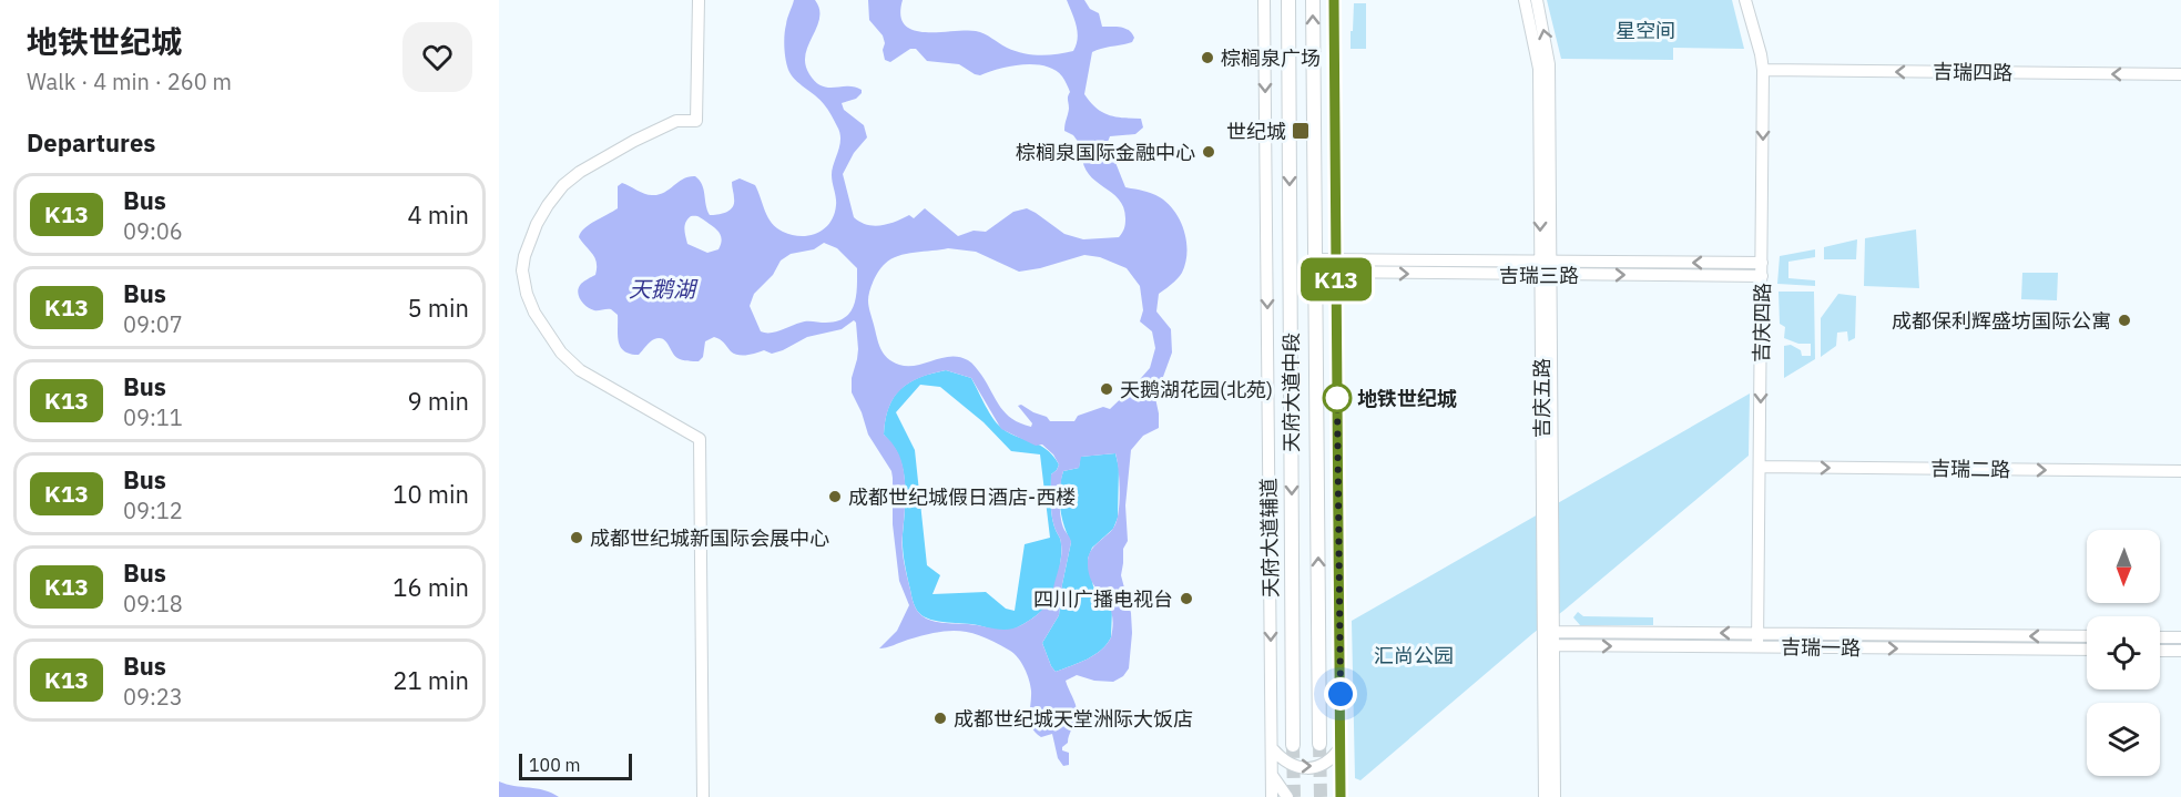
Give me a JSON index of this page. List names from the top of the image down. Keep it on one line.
{"streets":{"main road":["天府大道中段"],"street":["吉瑞四路","吉瑞三路","吉庆四路","吉庆五路","吉瑞二路","天府大道辅道","吉瑞一路"]},"crossings":[["吉瑞四路","吉庆四路"],["吉瑞三路","吉庆四路"],["吉瑞三路","天府大道中段"],["吉瑞三路","吉庆五路"],["吉庆四路","吉瑞二路"],["吉庆四路","吉瑞一路"],["吉庆五路","吉瑞一路"]],"one_way":["吉瑞四路","吉庆四路","吉瑞二路"],"water":["天鹅湖"],"parks":["星空间","汇尚公园"],"places":{"other":["棕榈泉广场","棕榈泉国际金融中心","成都保利辉盛坊国际公寓","天鹅湖花园(北苑)","地铁世纪城","成都世纪城假日酒店-西楼","成都世纪城新国际会展中心","四川广播电视台","成都世纪城天堂洲际大饭店"],"transit":["世纪城"]},"lines":["bus line K13"],"scale_bar":"100 m","north":"bottom","page":{"heading":[["地铁世纪城","Walk · 4 min · 260 m"],"Departures"],"on_map":"K13","list":[{"mark":"K13","name":"Bus","note":"09:06","value":"4 min"},{"mark":"K13","name":"Bus","note":"09:07","value":"5 min"},{"mark":"K13","name":"Bus","note":"09:11","value":"9 min"},{"mark":"K13","name":"Bus","note":"09:12","value":"10 min"},{"mark":"K13","name":"Bus","note":"09:18","value":"16 min"},{"mark":"K13","name":"Bus","note":"09:23","value":"21 min"}],"scale":"100 m"}}
